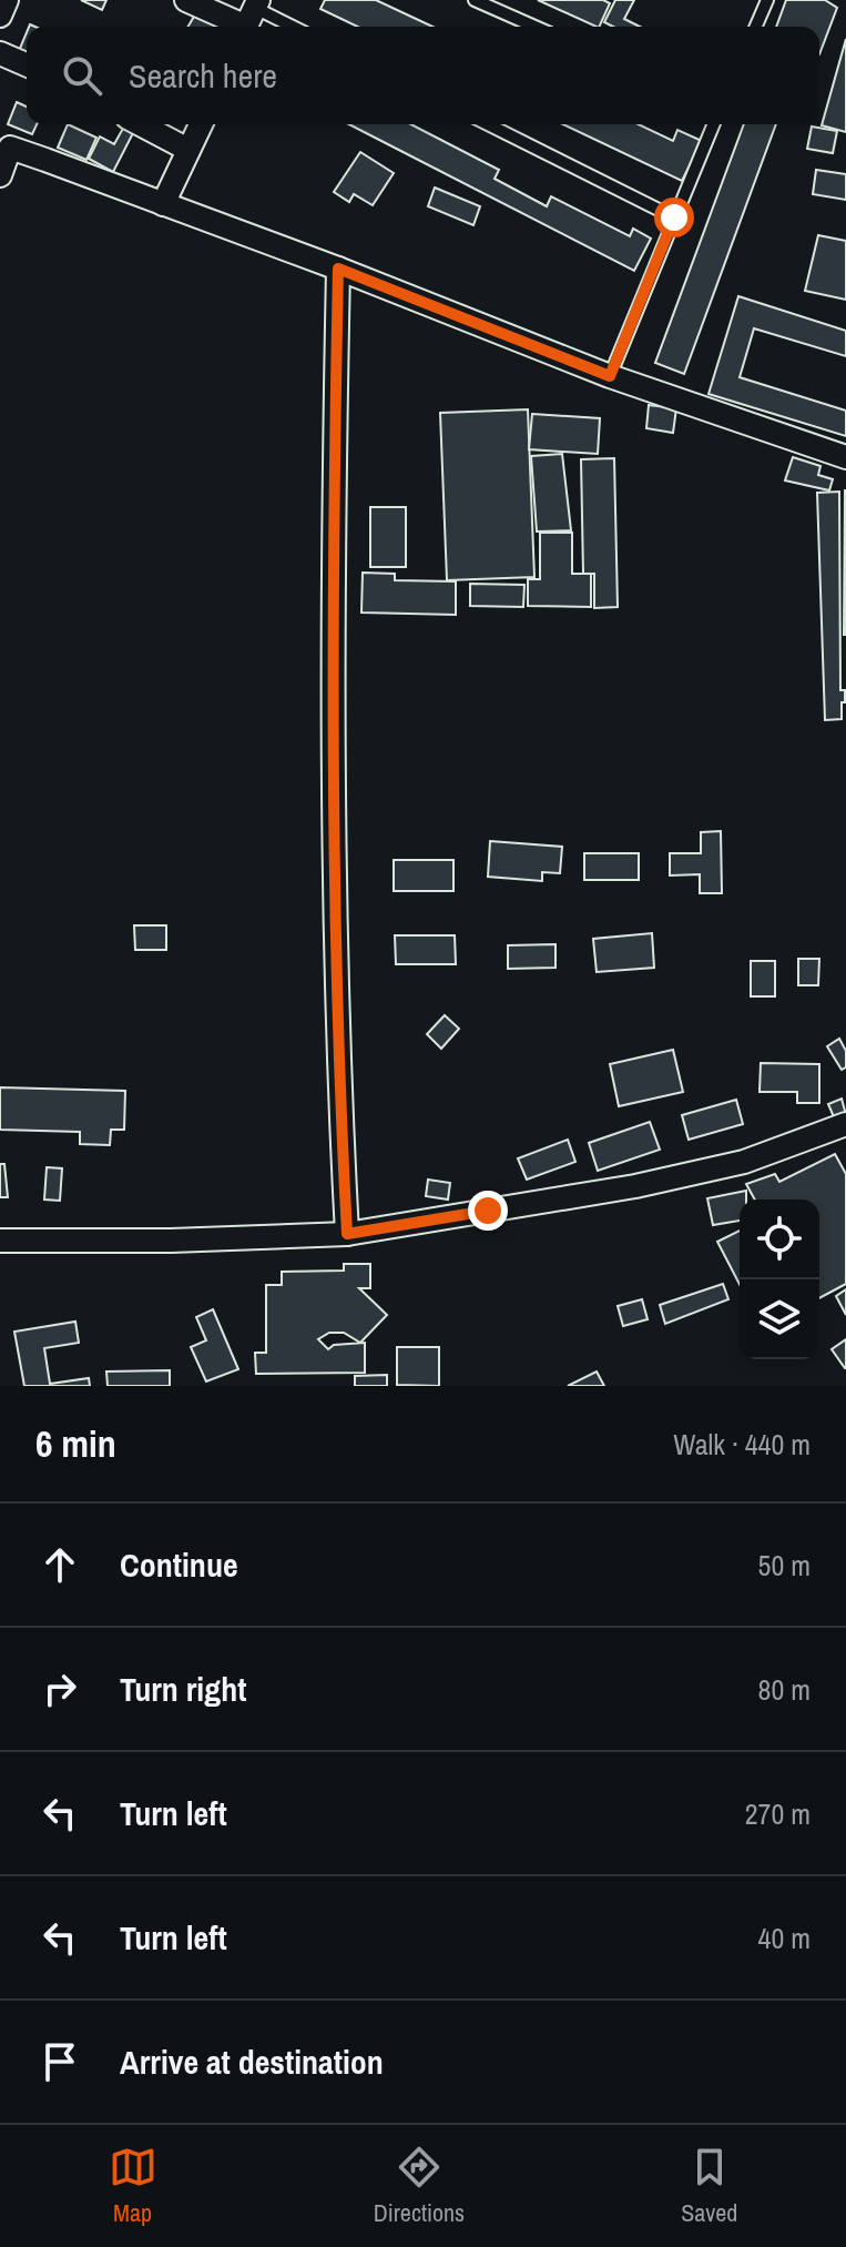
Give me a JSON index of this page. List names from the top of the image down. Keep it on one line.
{"page":{"search":"Search here","heading":["6 min","Walk · 440 m"],"list":[["Continue","50 m"],["Turn right","80 m"],["Turn left","270 m"],["Turn left","40 m"],"Arrive at destination"],"nav":["Map","Directions","Saved"]}}
